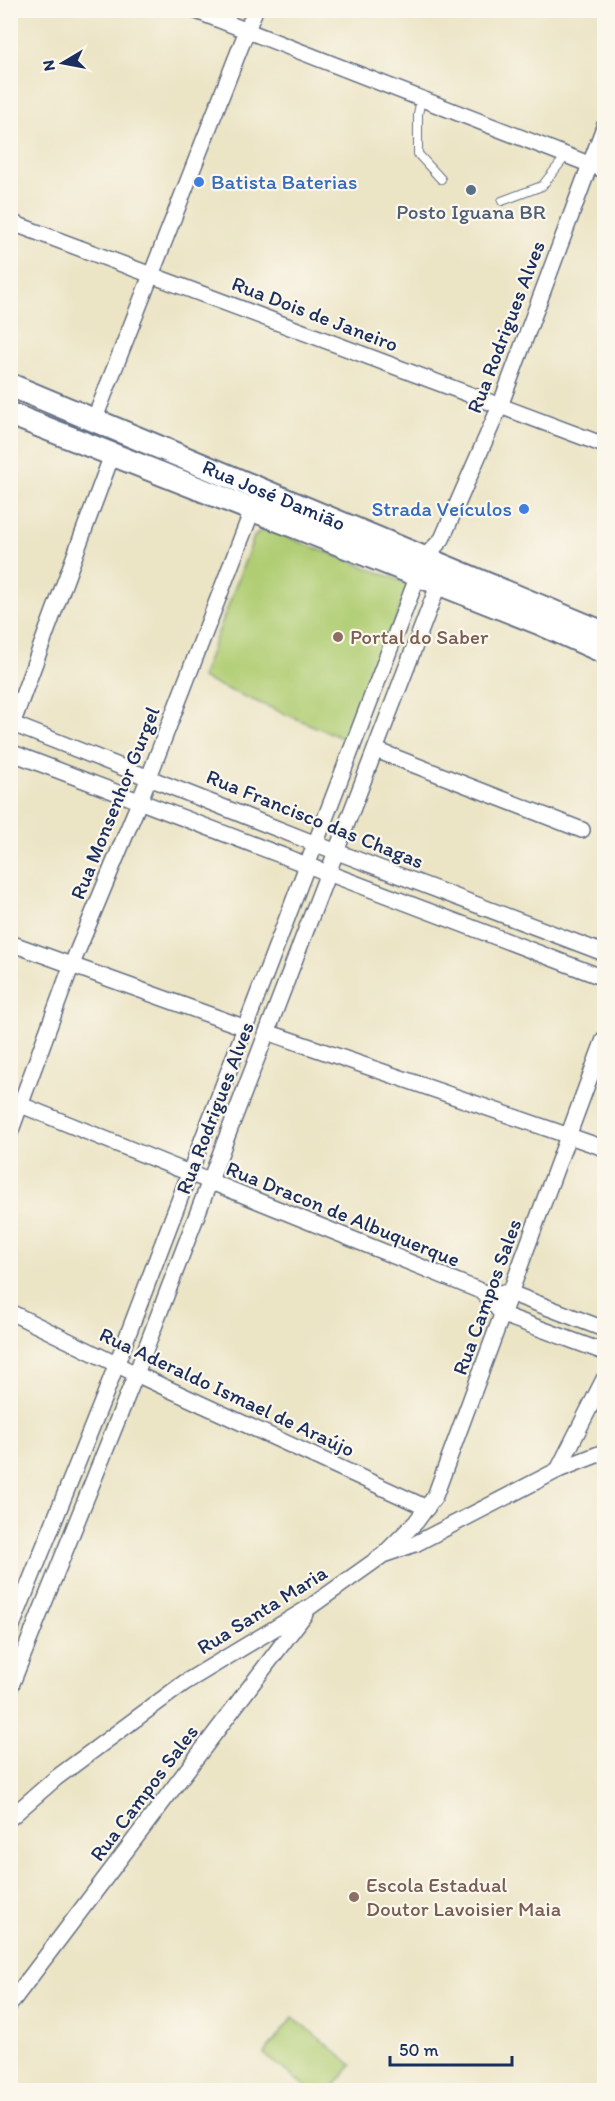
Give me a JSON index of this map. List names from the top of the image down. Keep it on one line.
{"streets":{"street":["Rua Dois de Janeiro","Rua Rodrigues Alves","Rua José Damião","Rua Monsenhor Gurgel","Rua Francisco das Chagas","Rua Dracon de Albuquerque","Rua Campos Sales","Rua Aderaldo Ismael de Araújo","Rua Santa Maria"]},"crossings":[["Rua Dois de Janeiro","Rua Rodrigues Alves"],["Rua Rodrigues Alves","Rua José Damião"],["Rua Rodrigues Alves","Rua Francisco das Chagas"],["Rua Rodrigues Alves","Rua Dracon de Albuquerque"],["Rua Rodrigues Alves","Rua Aderaldo Ismael de Araújo"],["Rua José Damião","Rua Monsenhor Gurgel"],["Rua Monsenhor Gurgel","Rua Francisco das Chagas"],["Rua Monsenhor Gurgel","Rua Dracon de Albuquerque"],["Rua Dracon de Albuquerque","Rua Campos Sales"],["Rua Campos Sales","Rua Aderaldo Ismael de Araújo"],["Rua Campos Sales","Rua Santa Maria"]],"places":["Batista Baterias","Posto Iguana BR","Strada Veículos","Portal do Saber","Escola Estadual Doutor Lavoisier Maia"],"scale_bar":"50 m","north":"left"}
